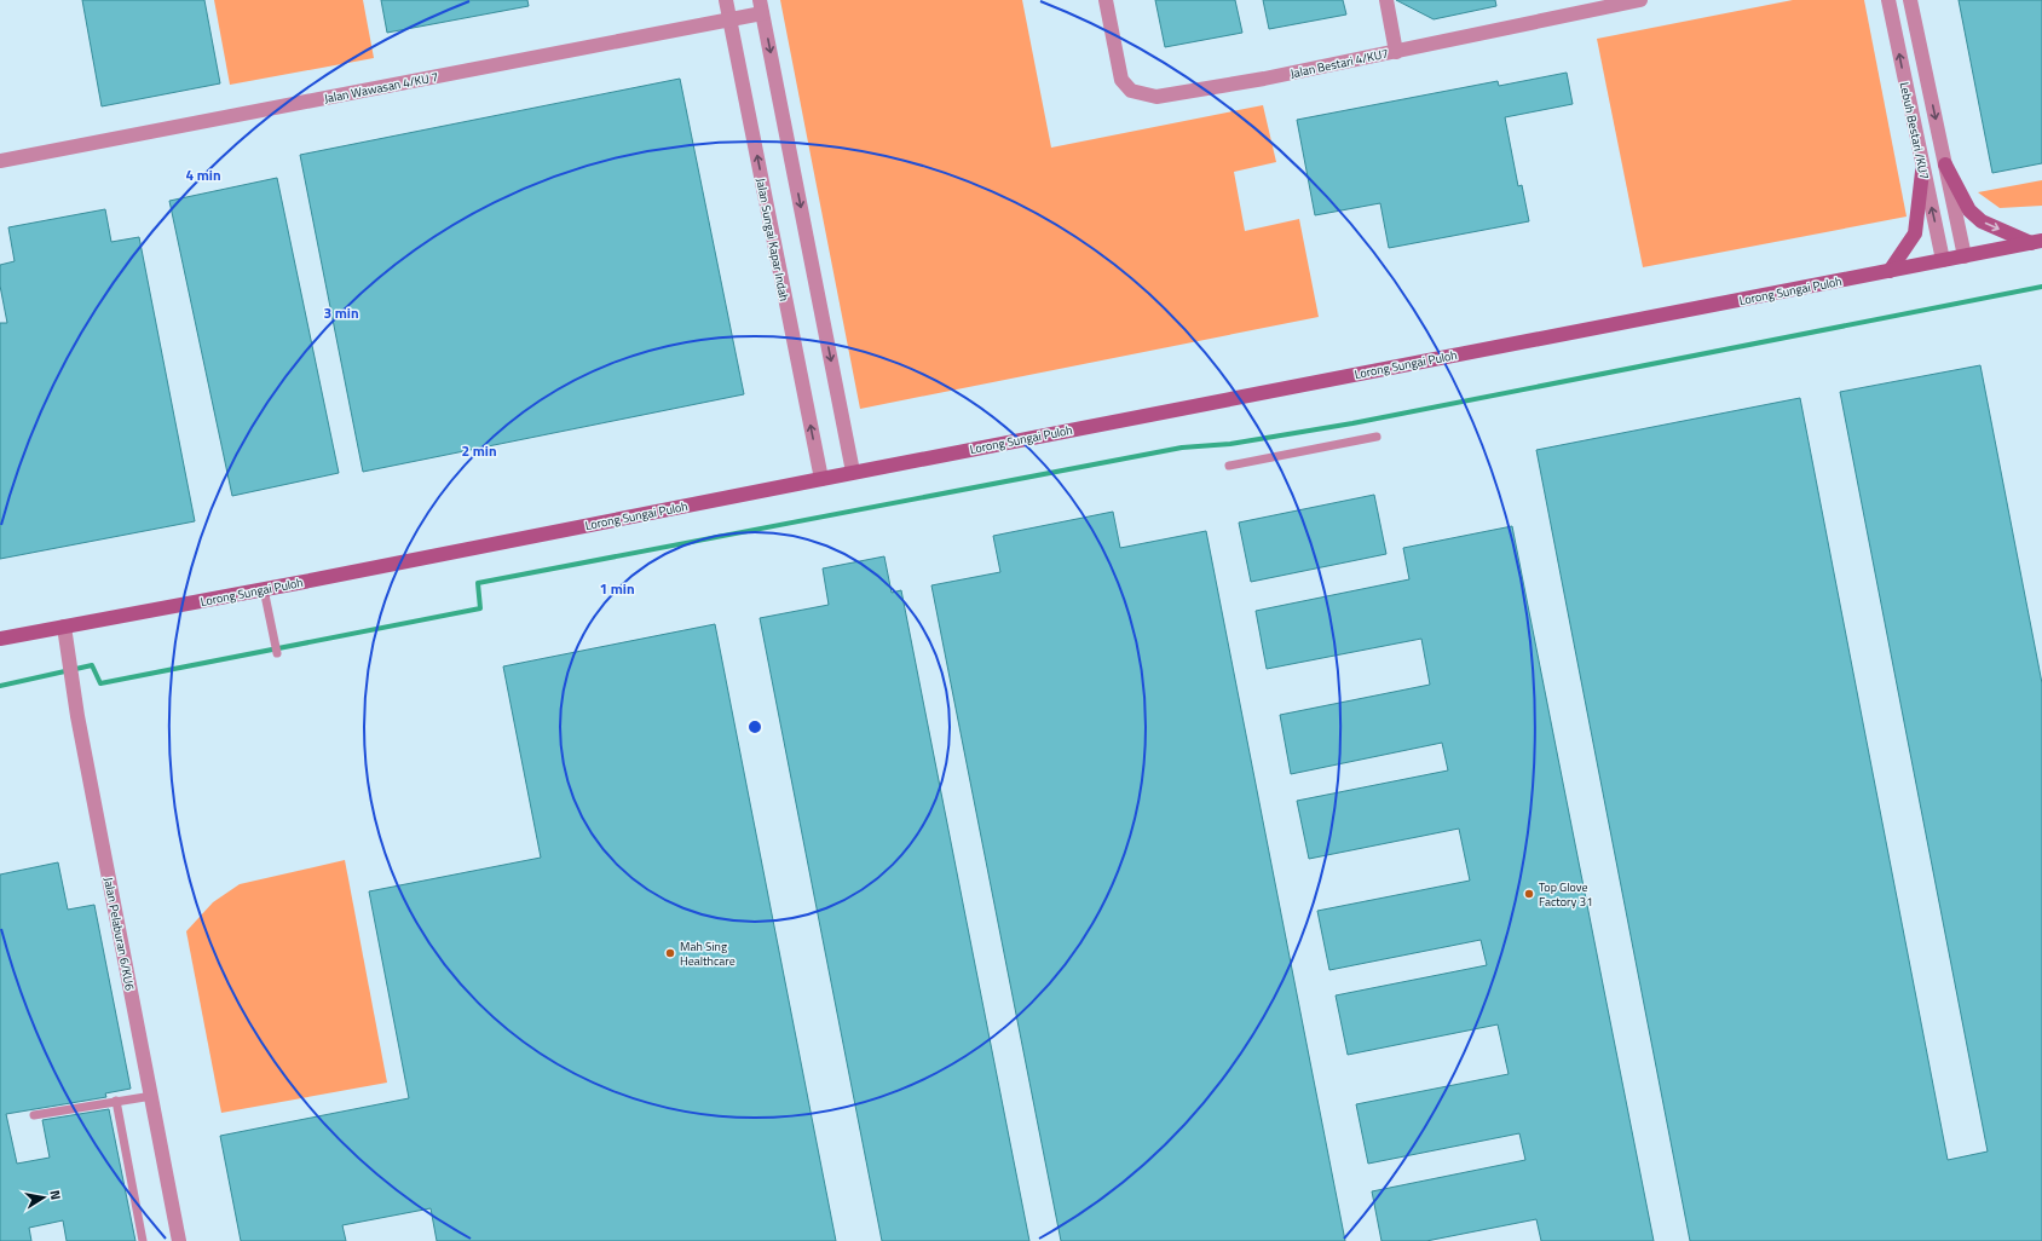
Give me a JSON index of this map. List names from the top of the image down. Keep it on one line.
{"streets":{"street":["Jalan Bestari 4/KU7","Jalan Wawasan 4/KU 7","Lebuh Bestari /KU7","Jalan Sungai Kapar Indah","Lorong Sungai Puloh","Jalan Pelaburan 6/KU6"]},"crossings":[["Jalan Wawasan 4/KU 7","Jalan Sungai Kapar Indah"],["Lebuh Bestari /KU7","Lorong Sungai Puloh"],["Jalan Sungai Kapar Indah","Lorong Sungai Puloh"],["Lorong Sungai Puloh","Jalan Pelaburan 6/KU6"]],"places":["Top Glove Factory 31","Mah Sing Healthcare"],"north":"right","rings":["4 min","3 min","2 min","1 min"]}
